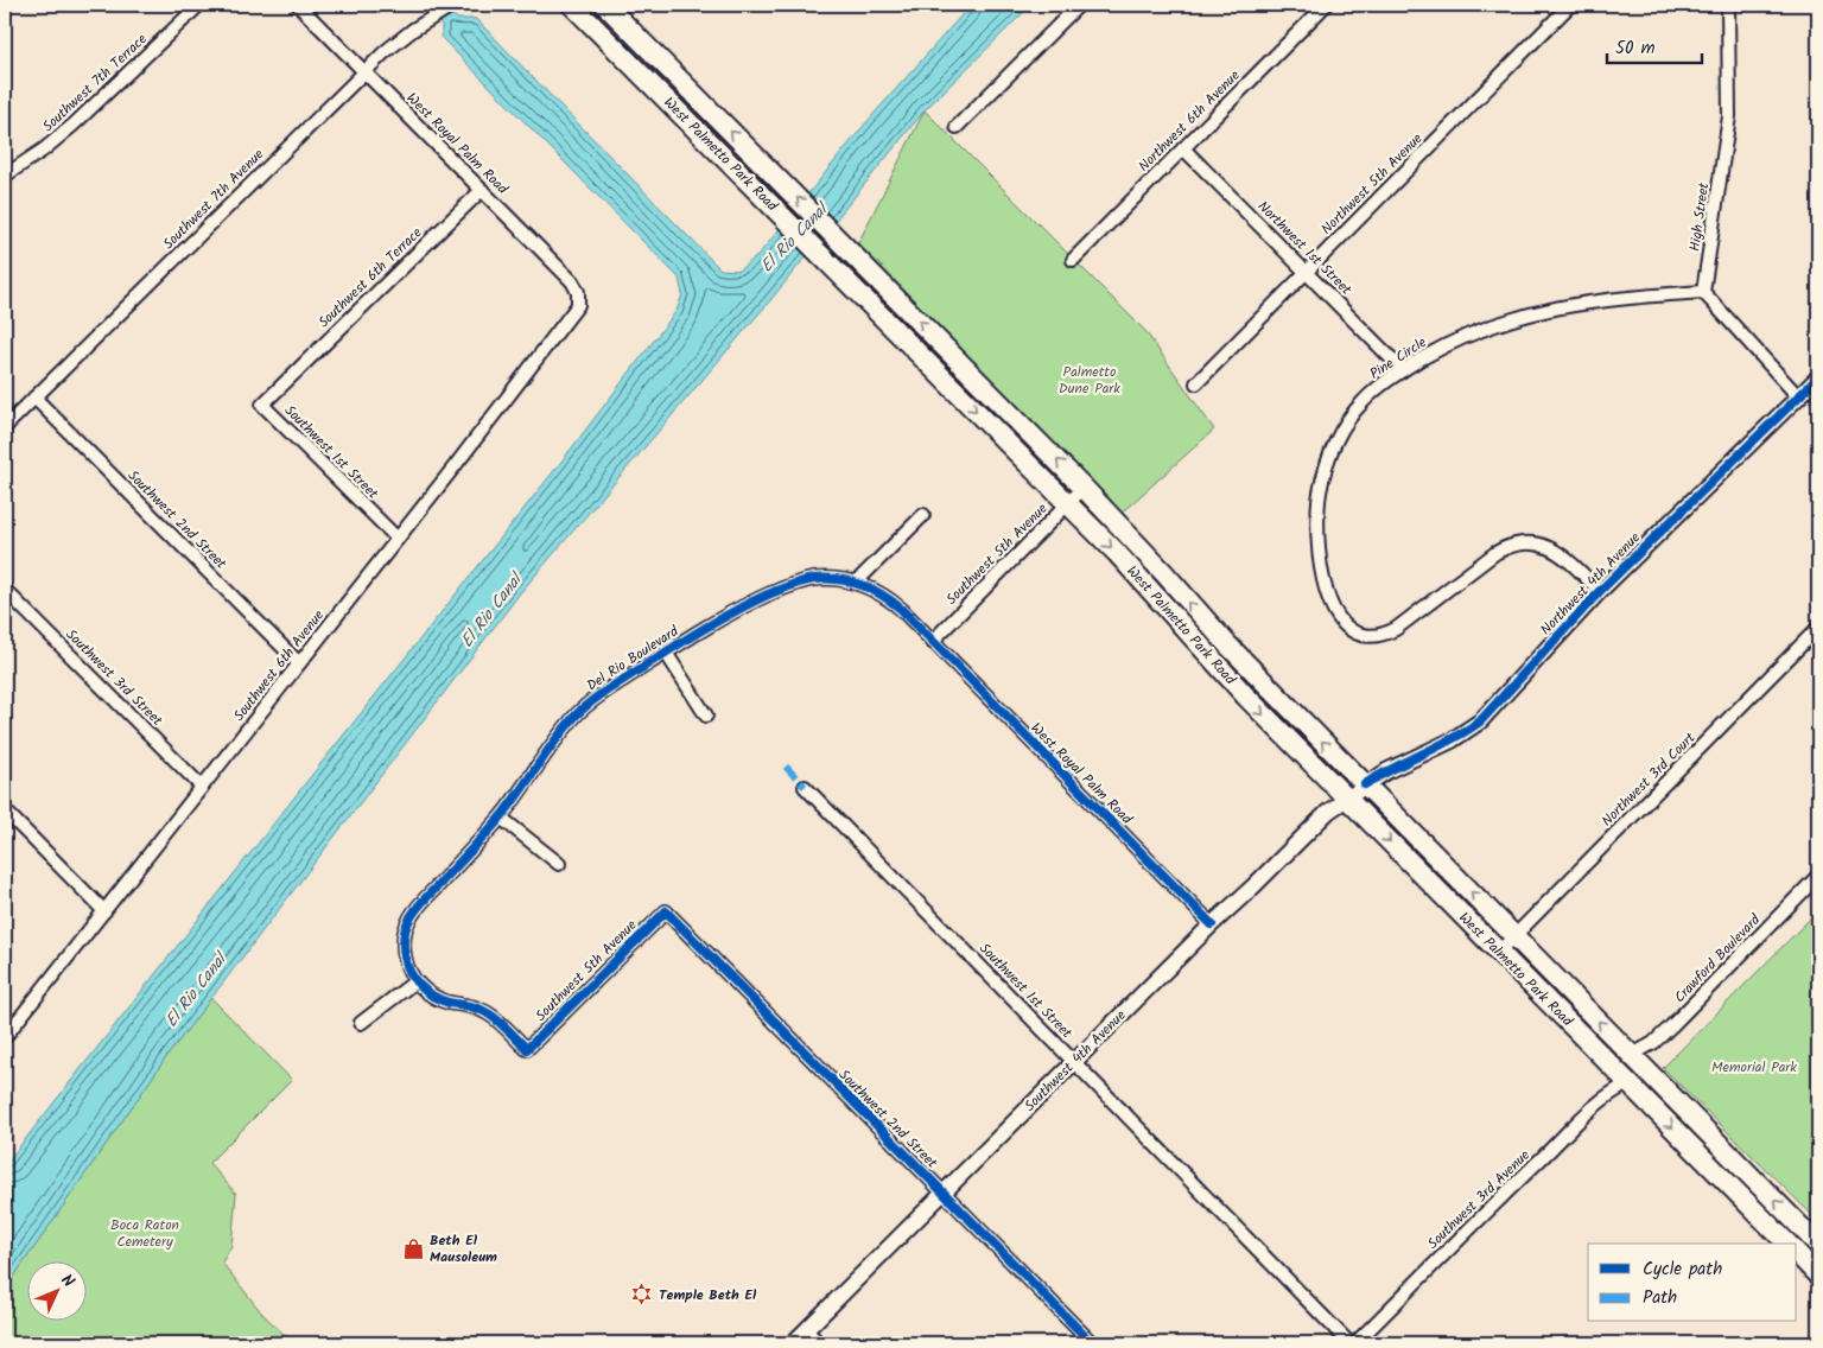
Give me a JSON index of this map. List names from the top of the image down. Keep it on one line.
{"streets":{"main road":["West Palmetto Park Road"],"street":["Southwest 7th Terrace","Northwest 6th Avenue","West Royal Palm Road","Northwest 5th Avenue","Southwest 7th Avenue","High Street","Northwest 1st Street","Southwest 6th Terrace","Pine Circle","Southwest 1st Street","Southwest 2nd Street","Southwest 5th Avenue","Northwest 4th Avenue","Del Rio Boulevard","Southwest 6th Avenue","Southwest 3rd Street","Northwest 3rd Court","Crawford Boulevard","Southwest 4th Avenue","Southwest 3rd Avenue"]},"crossings":[["Northwest 6th Avenue","Northwest 1st Street"],["West Royal Palm Road","Southwest 7th Avenue"],["West Royal Palm Road","Southwest 6th Terrace"],["West Royal Palm Road","Southwest 5th Avenue"],["West Royal Palm Road","Del Rio Boulevard"],["West Royal Palm Road","Southwest 6th Avenue"],["West Royal Palm Road","Southwest 4th Avenue"],["West Palmetto Park Road","Southwest 5th Avenue"],["West Palmetto Park Road","Northwest 4th Avenue"],["West Palmetto Park Road","Northwest 3rd Court"],["West Palmetto Park Road","Crawford Boulevard"],["West Palmetto Park Road","Southwest 4th Avenue"],["West Palmetto Park Road","Southwest 3rd Avenue"],["Northwest 5th Avenue","Northwest 1st Street"],["Southwest 7th Avenue","Southwest 2nd Street"],["High Street","Pine Circle"],["Northwest 1st Street","Pine Circle"],["Southwest 6th Terrace","Southwest 1st Street"],["Pine Circle","Northwest 4th Avenue"],["Southwest 1st Street","Southwest 6th Avenue"],["Southwest 1st Street","Southwest 4th Avenue"],["Southwest 2nd Street","Southwest 5th Avenue"],["Southwest 2nd Street","Southwest 6th Avenue"],["Southwest 2nd Street","Southwest 4th Avenue"],["Southwest 5th Avenue","Del Rio Boulevard"],["Northwest 4th Avenue","Southwest 4th Avenue"],["Southwest 6th Avenue","Southwest 3rd Street"]],"water":["El Rio Canal"],"parks":["Palmetto Dune Park","Memorial Park","Boca Raton Cemetery"],"places":{"shop":["Beth El Mausoleum"],"synagogue":["Temple Beth El"]},"legend":["Cycle path","Path"],"scale_bar":"50 m","north":"top right"}
